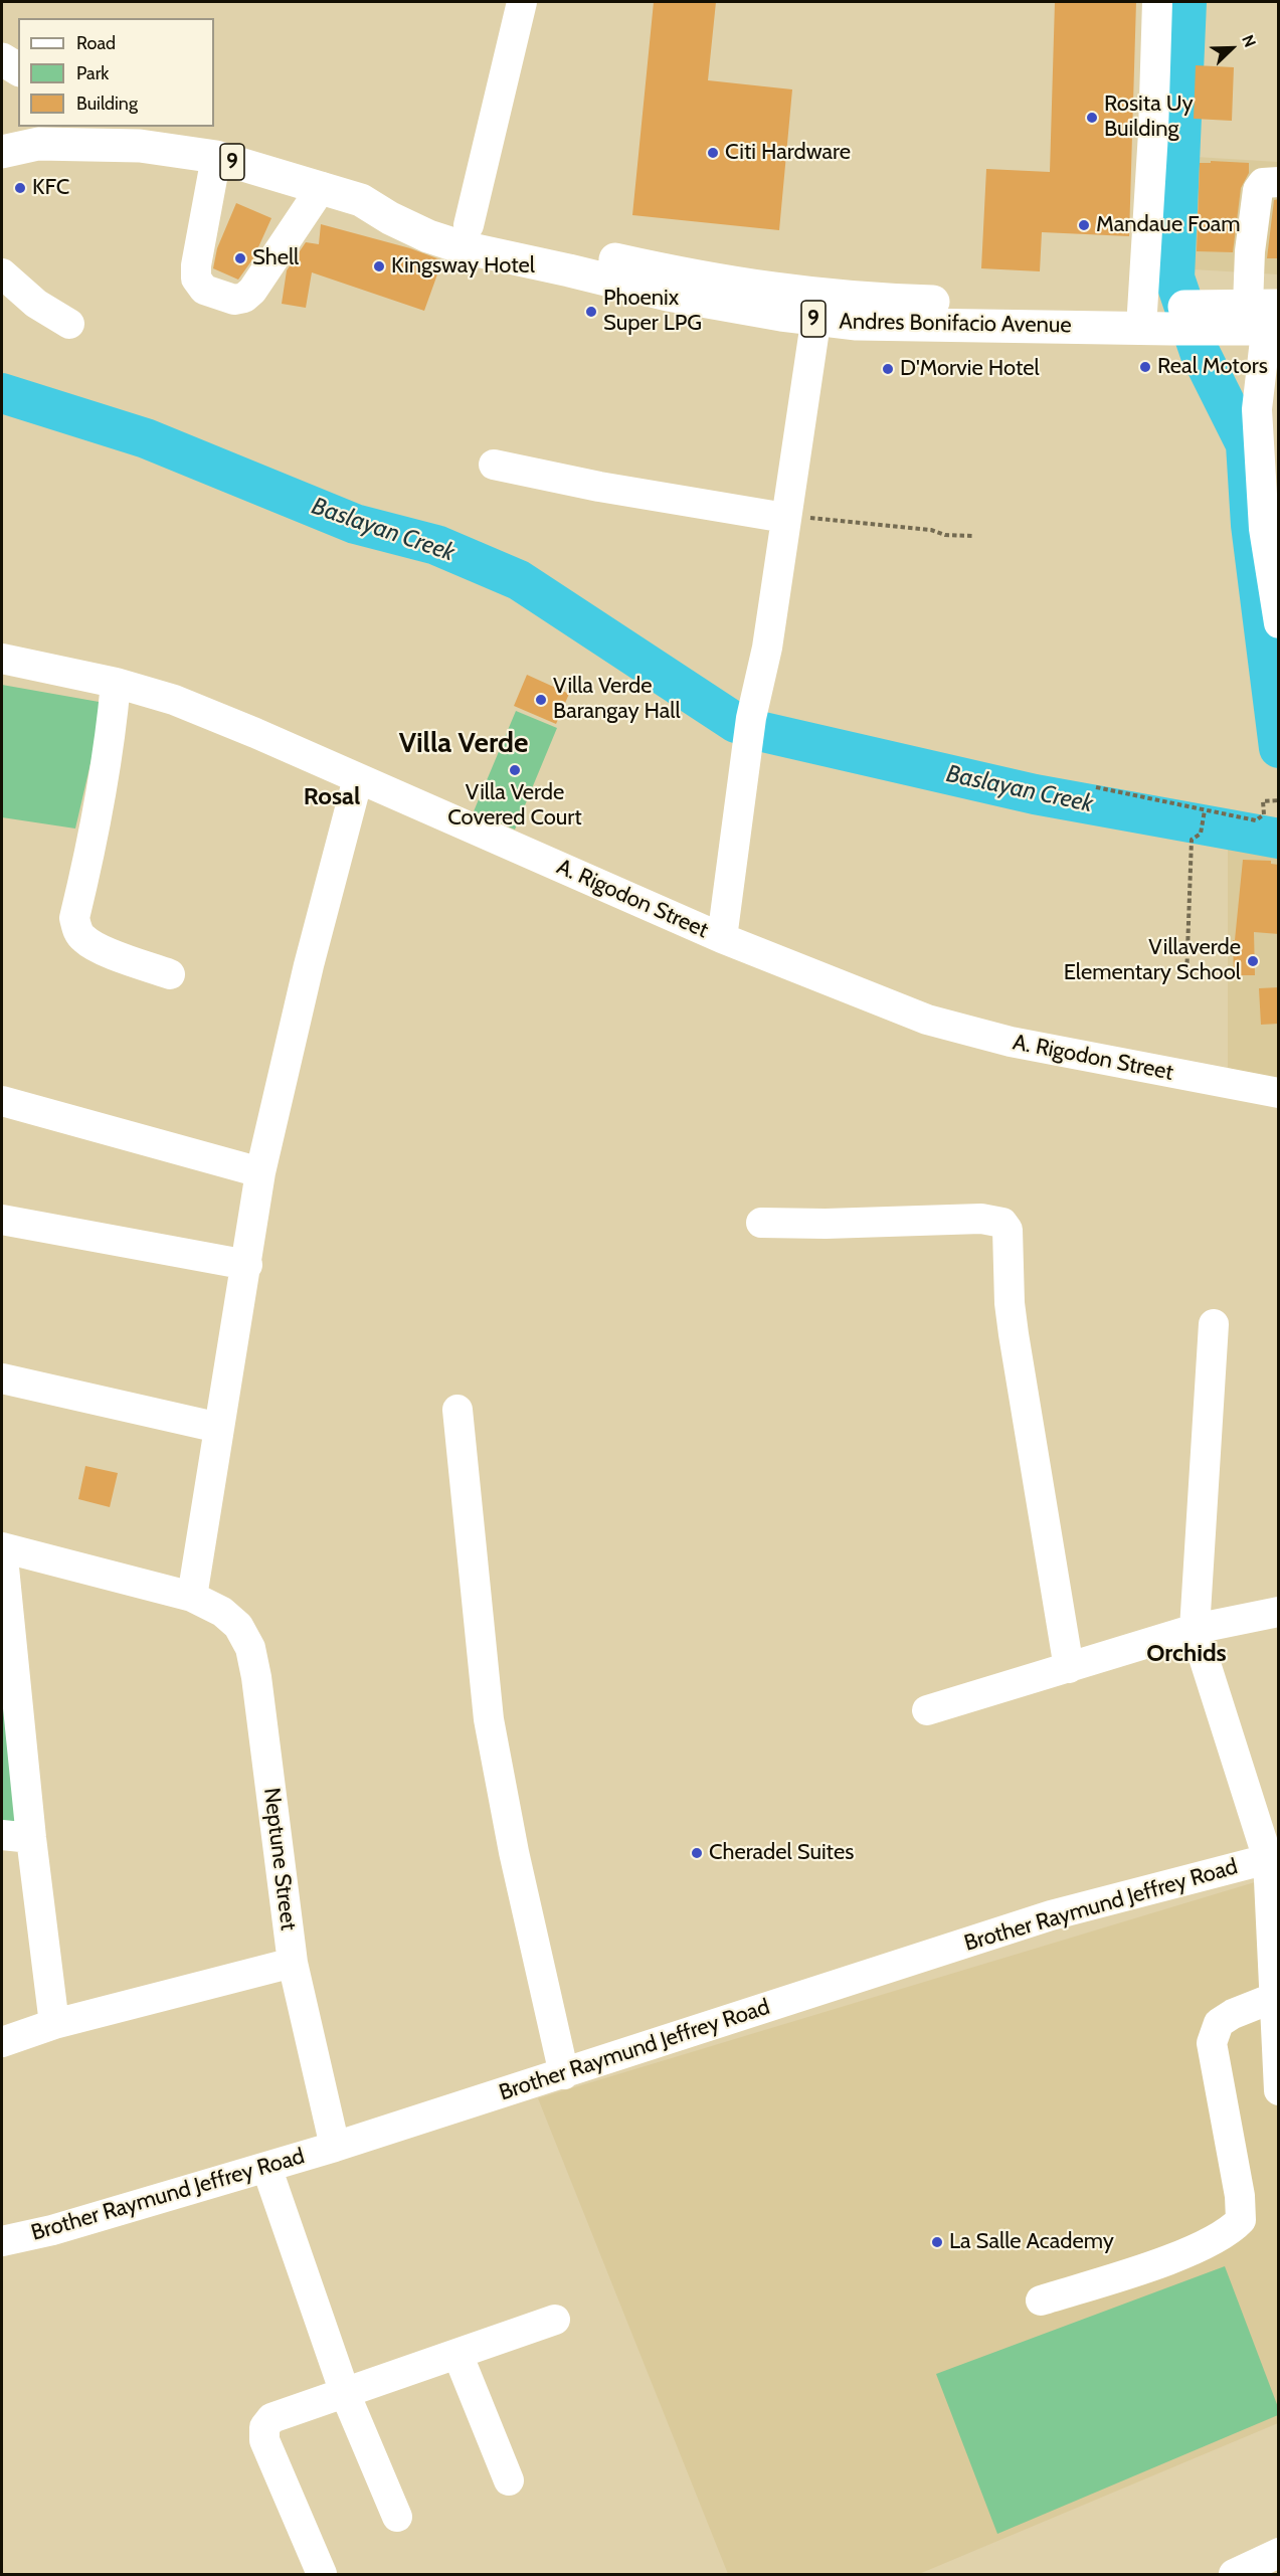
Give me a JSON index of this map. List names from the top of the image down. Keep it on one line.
{"streets":{"main road":["9","Andres Bonifacio Avenue"],"street":["A. Rigodon Street","Neptune Street","Brother Raymund Jeffrey Road"]},"crossings":[["9","Andres Bonifacio Avenue"],["Neptune Street","Brother Raymund Jeffrey Road"]],"districts":["Villa Verde","Rosal","Orchids"],"water":["Baslayan Creek"],"places":["Rosita Uy Building","Citi Hardware","KFC","Mandaue Foam","Shell","Kingsway Hotel","Phoenix Super LPG","Real Motors","D'Morvie Hotel","Villa Verde Barangay Hall","Villa Verde Covered Court","Villaverde Elementary School","Cheradel Suites","La Salle Academy"],"legend":["Road","Park","Building"],"north":"top right"}
